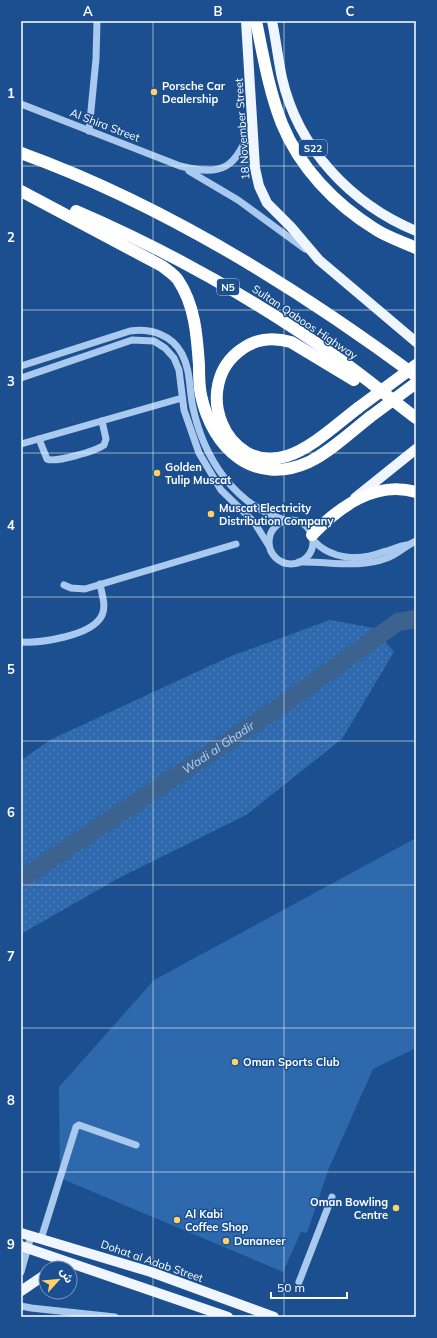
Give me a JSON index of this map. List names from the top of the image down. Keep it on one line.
{"streets":{"highway":["N5","Sultan Qaboos Highway"],"main road":["18 November Street","S22","Dohat al Adab Street"],"street":["Al Shira Street"]},"crossings":[["Al Shira Street","18 November Street"]],"water":["Wadi al Ghadir"],"places":["Porsche Car Dealership","Golden Tulip Muscat","Muscat Electricity Distribution Company","Oman Sports Club","Oman Bowling Centre","Al Kabi Coffee Shop","Dananeer"],"scale_bar":"50 m","north":"top right","grid":{"columns":["A","B","C"],"rows":["1","2","3","4","5","6","7","8","9"]}}
